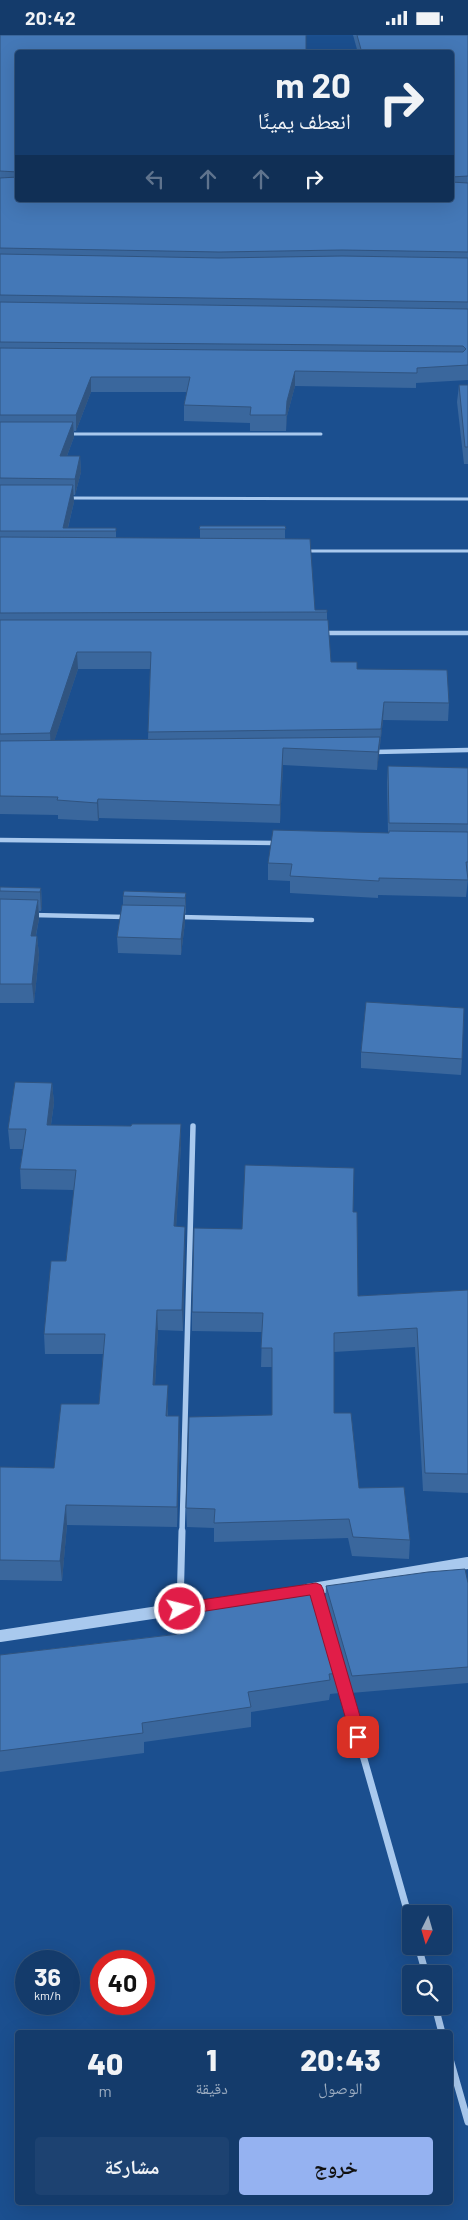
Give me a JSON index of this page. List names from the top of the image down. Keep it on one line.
{"north":"bottom","page":{"status":"20:42","turn":["20 m","انعطف يمينًا"],"speed":"36 km/h","limit":"40","eta":["20:43","الوصول","1","دقيقة","40","m"],"buttons":["خروج","مشاركة"]}}
